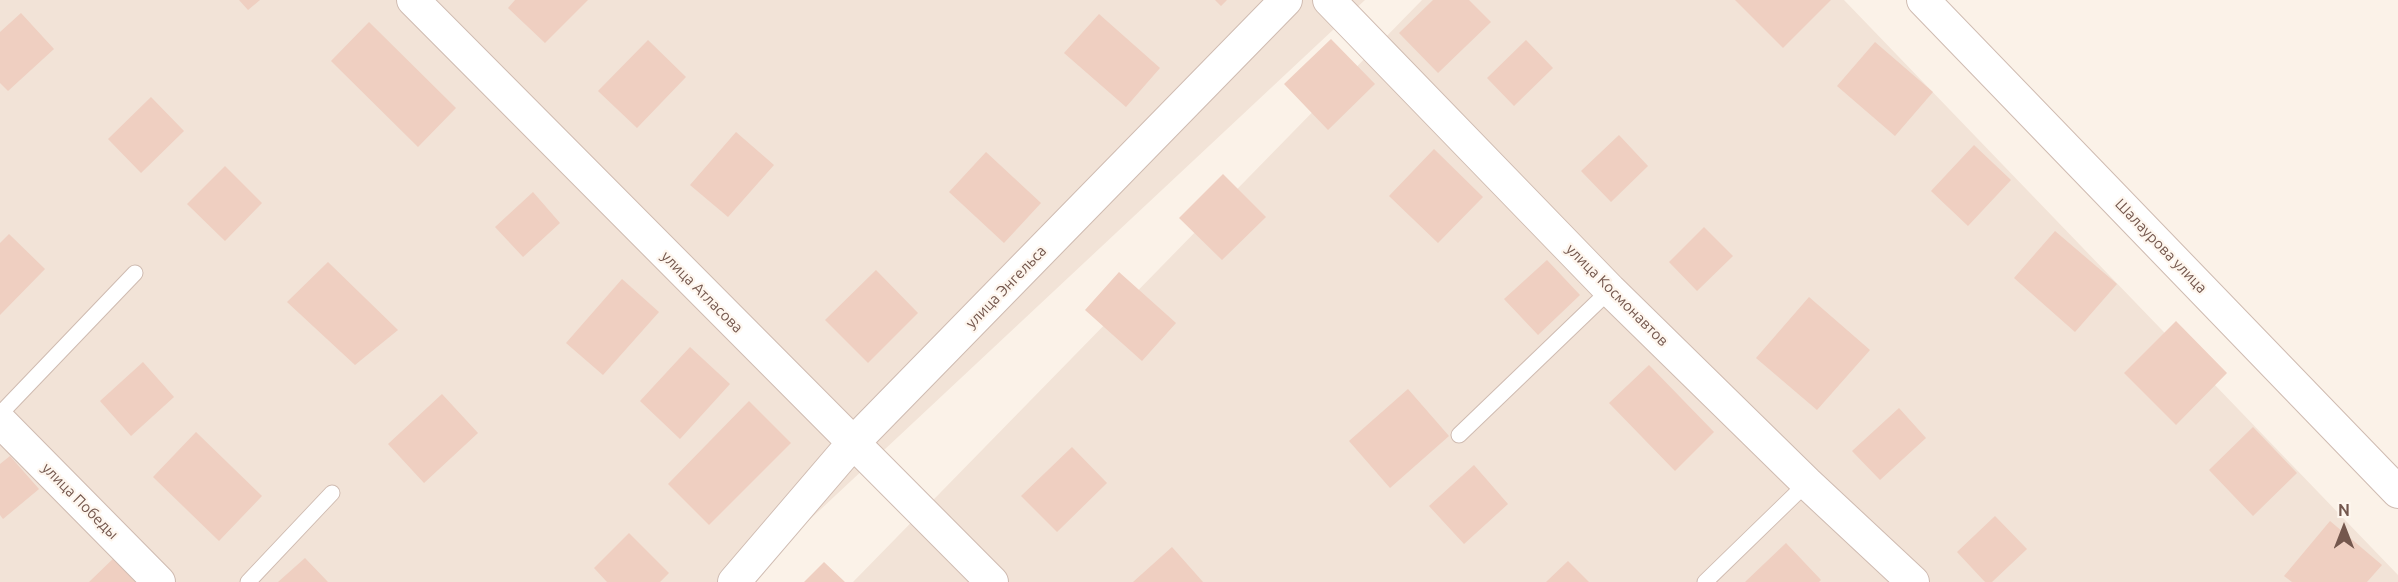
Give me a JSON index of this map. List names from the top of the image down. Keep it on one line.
{"streets":{"street":["Шалаурова улица","улица Энгельса","улица Атласова","улица Космонавтов","улица Победы"]},"crossings":[["улица Энгельса","улица Атласова"]],"north":"top"}
